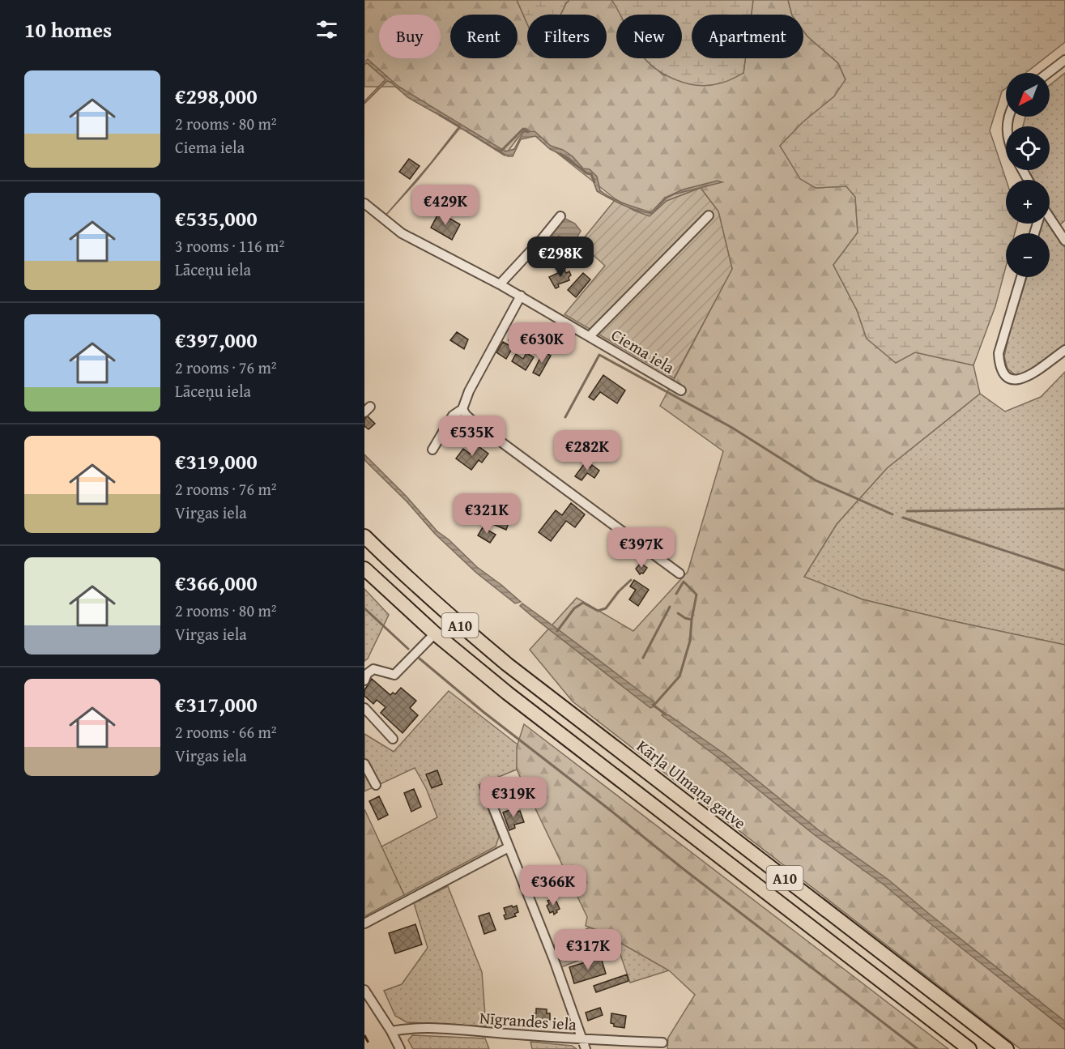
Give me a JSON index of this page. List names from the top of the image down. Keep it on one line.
{"streets":{"highway":["A10","Kārļa Ulmaņa gatve"],"street":["Ciema iela","Nīgrandes iela"]},"north":"bottom left","page":{"heading":"10 homes","chip":["Buy","Rent","Filters","New","Apartment"],"list":[{"name":"€298,000","note":"2 rooms · 80 m² · Ciema iela"},{"name":"€535,000","note":"3 rooms · 116 m² · Lāceņu iela"},{"name":"€397,000","note":"2 rooms · 76 m² · Lāceņu iela"},{"name":"€319,000","note":"2 rooms · 76 m² · Virgas iela"},{"name":"€366,000","note":"2 rooms · 80 m² · Virgas iela"},{"name":"€317,000","note":"2 rooms · 66 m² · Virgas iela"}],"map_buttons":["+","−"],"price":["€429K","€298K","€630K","€535K","€282K","€321K","€397K","€319K","€366K","€317K"]}}
